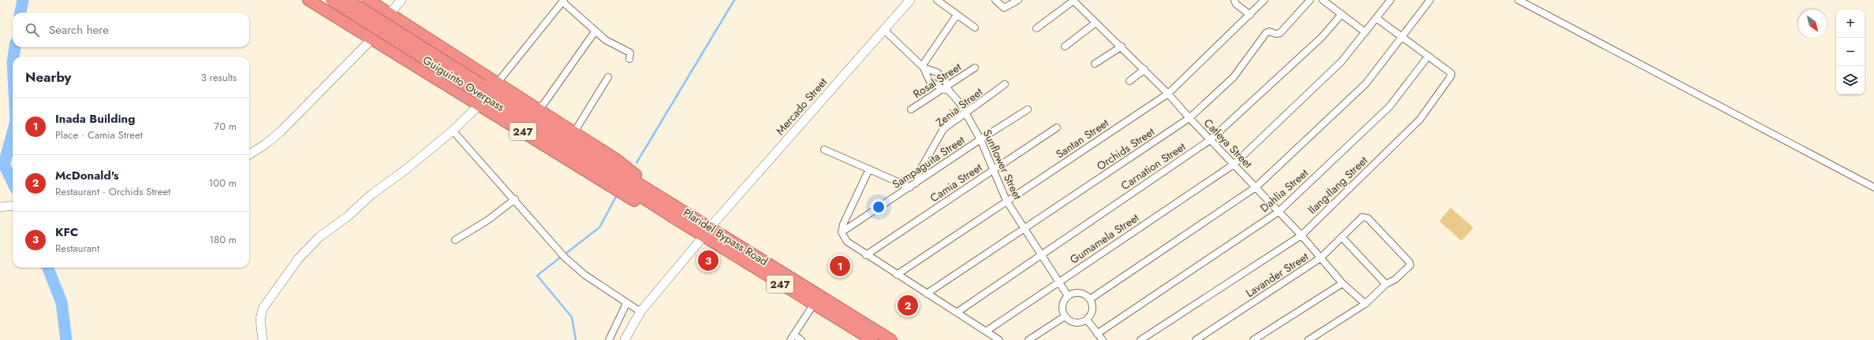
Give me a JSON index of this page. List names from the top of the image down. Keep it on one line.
{"streets":{"highway":["Guiguinto Overpass","247","Plaridel Bypass Road"],"street":["Rosal Street","Mercado Street","Zenia Street","Santan Street","Catleya Street","Orchids Street","Sampaguita Street","Sunflower Street","Carnation Street","Camia Street","Ilang-Ilang Street","Dahlia Street","Gumamela Street","Lavander Street"]},"crossings":[["Rosal Street","Sunflower Street"],["Guiguinto Overpass","247"],["Guiguinto Overpass","Plaridel Bypass Road"],["Mercado Street","Sunflower Street"],["Mercado Street","Plaridel Bypass Road"],["Zenia Street","Sampaguita Street"],["Zenia Street","Sunflower Street"],["247","Plaridel Bypass Road"],["Santan Street","Catleya Street"],["Santan Street","Sunflower Street"],["Catleya Street","Orchids Street"],["Catleya Street","Carnation Street"],["Catleya Street","Ilang-Ilang Street"],["Catleya Street","Dahlia Street"],["Catleya Street","Gumamela Street"],["Catleya Street","Lavander Street"],["Orchids Street","Sunflower Street"],["Sampaguita Street","Sunflower Street"],["Sunflower Street","Carnation Street"],["Sunflower Street","Camia Street"],["Sunflower Street","Gumamela Street"],["Ilang-Ilang Street","Dahlia Street"],["Ilang-Ilang Street","Gumamela Street"]],"north":"bottom right","page":{"map_buttons":["+","−"],"search":"Search here","heading":["Nearby","3 results"],"list":[{"mark":"1","name":"Inada Building","note":"Place · Camia Street","value":"70 m"},{"mark":"2","name":"McDonald's","note":"Restaurant · Orchids Street","value":"100 m"},{"mark":"3","name":"KFC","note":"Restaurant","value":"180 m"}],"pins":["3","1","2"]}}
